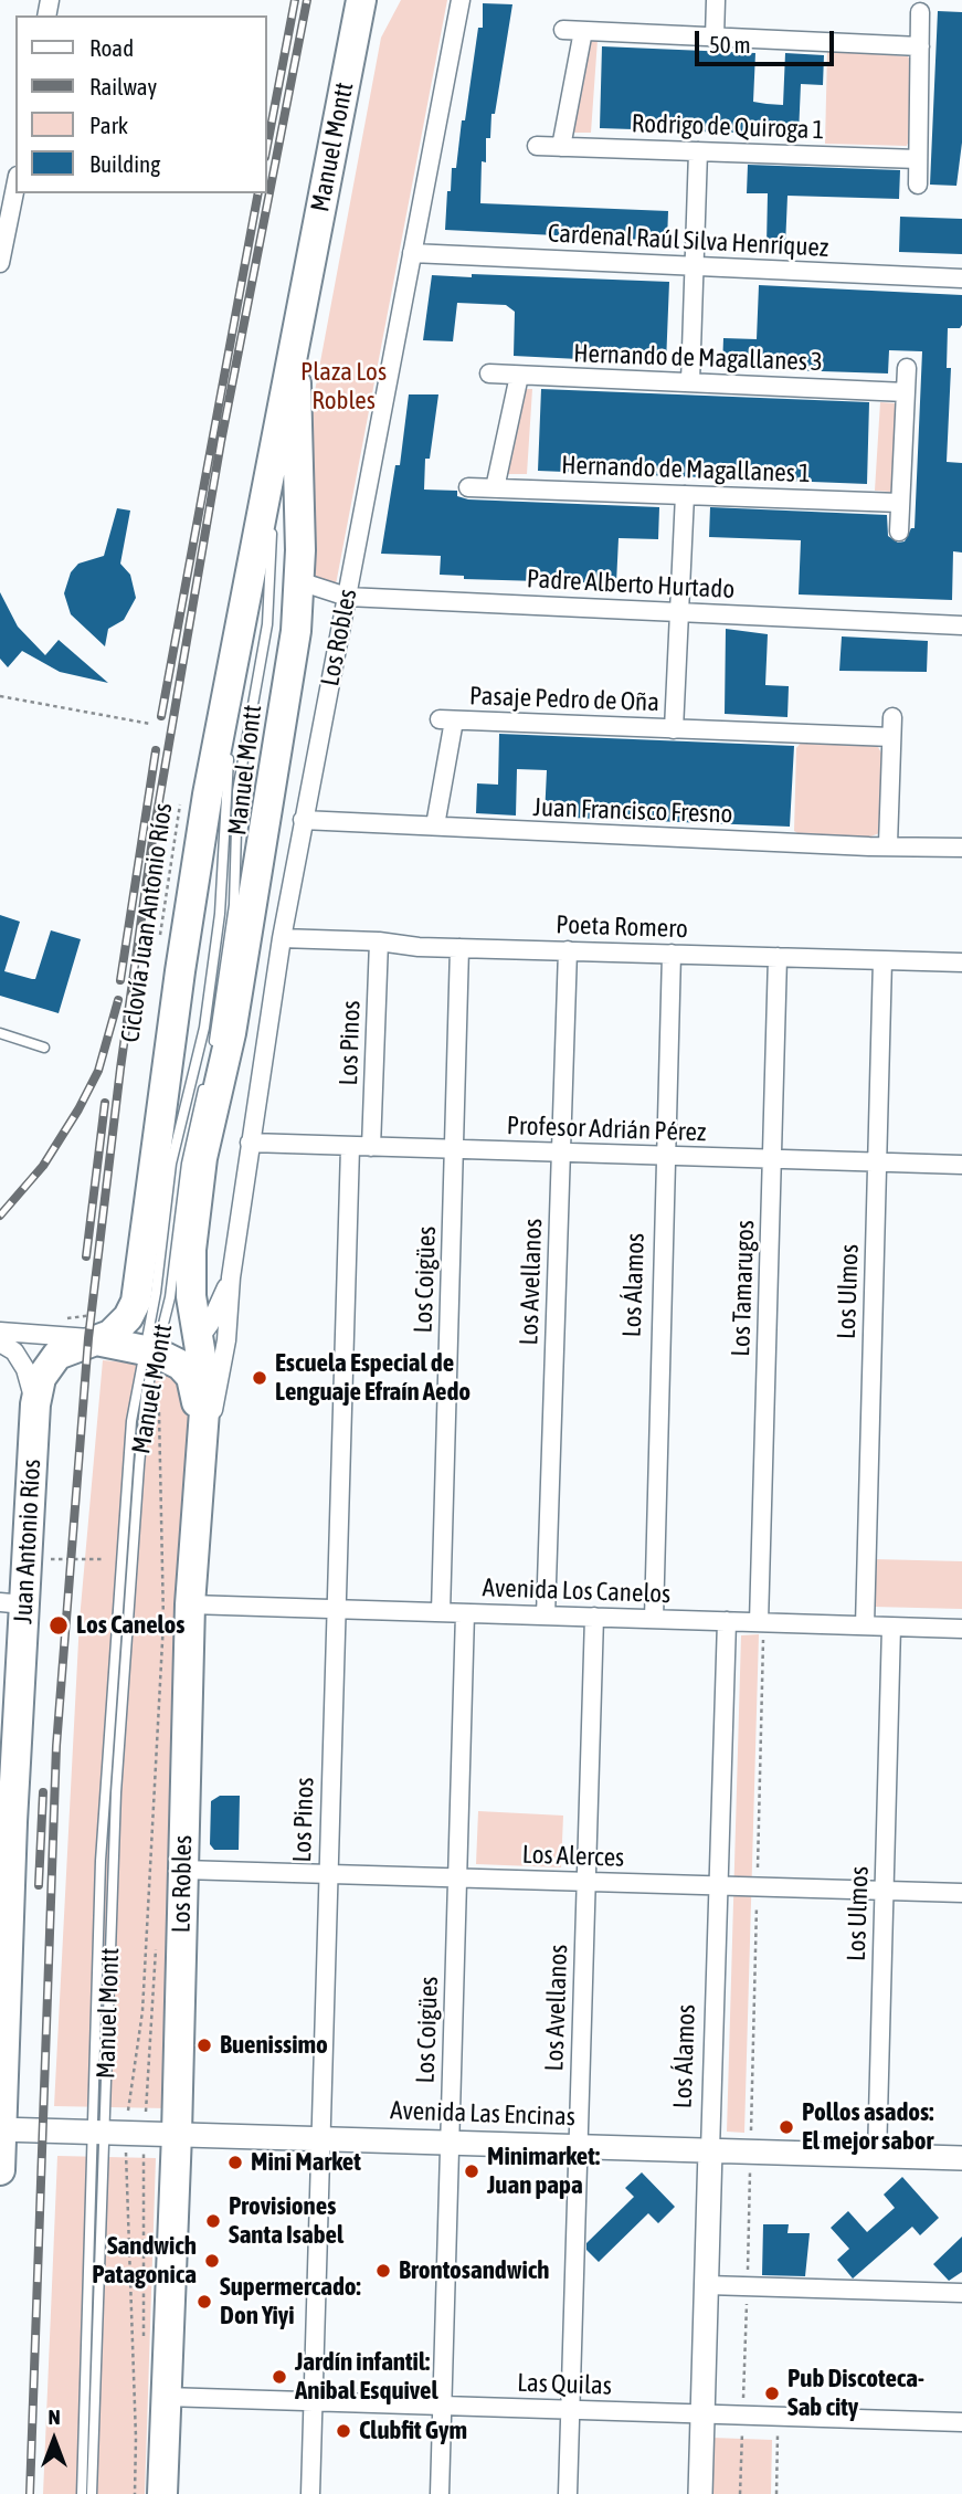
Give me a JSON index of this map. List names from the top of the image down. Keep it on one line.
{"streets":{"main road":["Manuel Montt","Los Robles","Juan Antonio Ríos"],"street":["Rodrigo de Quiroga 1","Cardenal Raúl Silva Henríquez","Hernando de Magallanes 3","Hernando de Magallanes 1","Padre Alberto Hurtado","Pasaje Pedro de Oña","Juan Francisco Fresno","Poeta Romero","Los Pinos","Profesor Adrián Pérez","Los Coigües","Los Avellanos","Los Álamos","Los Tamarugos","Los Ulmos","Avenida Los Canelos","Los Alerces","Avenida Las Encinas","Las Quilas"],"path":["Ciclovía Juan Antonio Ríos"]},"crossings":[["Manuel Montt","Padre Alberto Hurtado"],["Manuel Montt","Los Robles"],["Manuel Montt","Juan Antonio Ríos"],["Manuel Montt","Avenida Las Encinas"],["Cardenal Raúl Silva Henríquez","Los Robles"],["Hernando de Magallanes 1","Pasaje Pedro de Oña"],["Padre Alberto Hurtado","Los Robles"],["Padre Alberto Hurtado","Pasaje Pedro de Oña"],["Los Robles","Juan Francisco Fresno"],["Los Robles","Poeta Romero"],["Los Robles","Profesor Adrián Pérez"],["Los Robles","Avenida Los Canelos"],["Los Robles","Los Alerces"],["Los Robles","Avenida Las Encinas"],["Los Robles","Las Quilas"],["Pasaje Pedro de Oña","Juan Francisco Fresno"],["Poeta Romero","Los Pinos"],["Poeta Romero","Los Coigües"],["Poeta Romero","Los Avellanos"],["Poeta Romero","Los Álamos"],["Poeta Romero","Los Tamarugos"],["Poeta Romero","Los Ulmos"],["Los Pinos","Profesor Adrián Pérez"],["Los Pinos","Avenida Los Canelos"],["Los Pinos","Los Alerces"],["Los Pinos","Avenida Las Encinas"],["Los Pinos","Las Quilas"],["Profesor Adrián Pérez","Los Coigües"],["Profesor Adrián Pérez","Los Avellanos"],["Profesor Adrián Pérez","Los Álamos"],["Profesor Adrián Pérez","Los Tamarugos"],["Profesor Adrián Pérez","Los Ulmos"],["Los Coigües","Avenida Los Canelos"],["Los Coigües","Los Alerces"],["Los Coigües","Avenida Las Encinas"],["Los Coigües","Las Quilas"],["Los Avellanos","Avenida Los Canelos"],["Los Avellanos","Los Alerces"],["Los Avellanos","Avenida Las Encinas"],["Los Avellanos","Las Quilas"],["Los Álamos","Avenida Los Canelos"],["Los Álamos","Los Alerces"],["Los Álamos","Avenida Las Encinas"],["Los Álamos","Las Quilas"],["Los Tamarugos","Avenida Los Canelos"],["Los Ulmos","Avenida Los Canelos"],["Los Ulmos","Los Alerces"],["Los Ulmos","Avenida Las Encinas"],["Juan Antonio Ríos","Avenida Las Encinas"]],"parks":["Plaza Los Robles"],"places":["Escuela Especial de Lenguaje Efraín Aedo","Los Canelos","Buenissimo","Pollos asados: El mejor sabor","Mini Market","Minimarket: Juan papa","Provisiones Santa Isabel","Sandwich Patagonica","Brontosandwich","Supermercado: Don Yiyi","Jardín infantil: Anibal Esquivel","Pub Discoteca- Sab city","Clubfit Gym"],"legend":["Road","Railway","Park","Building"],"scale_bar":"50 m","north":"top"}
